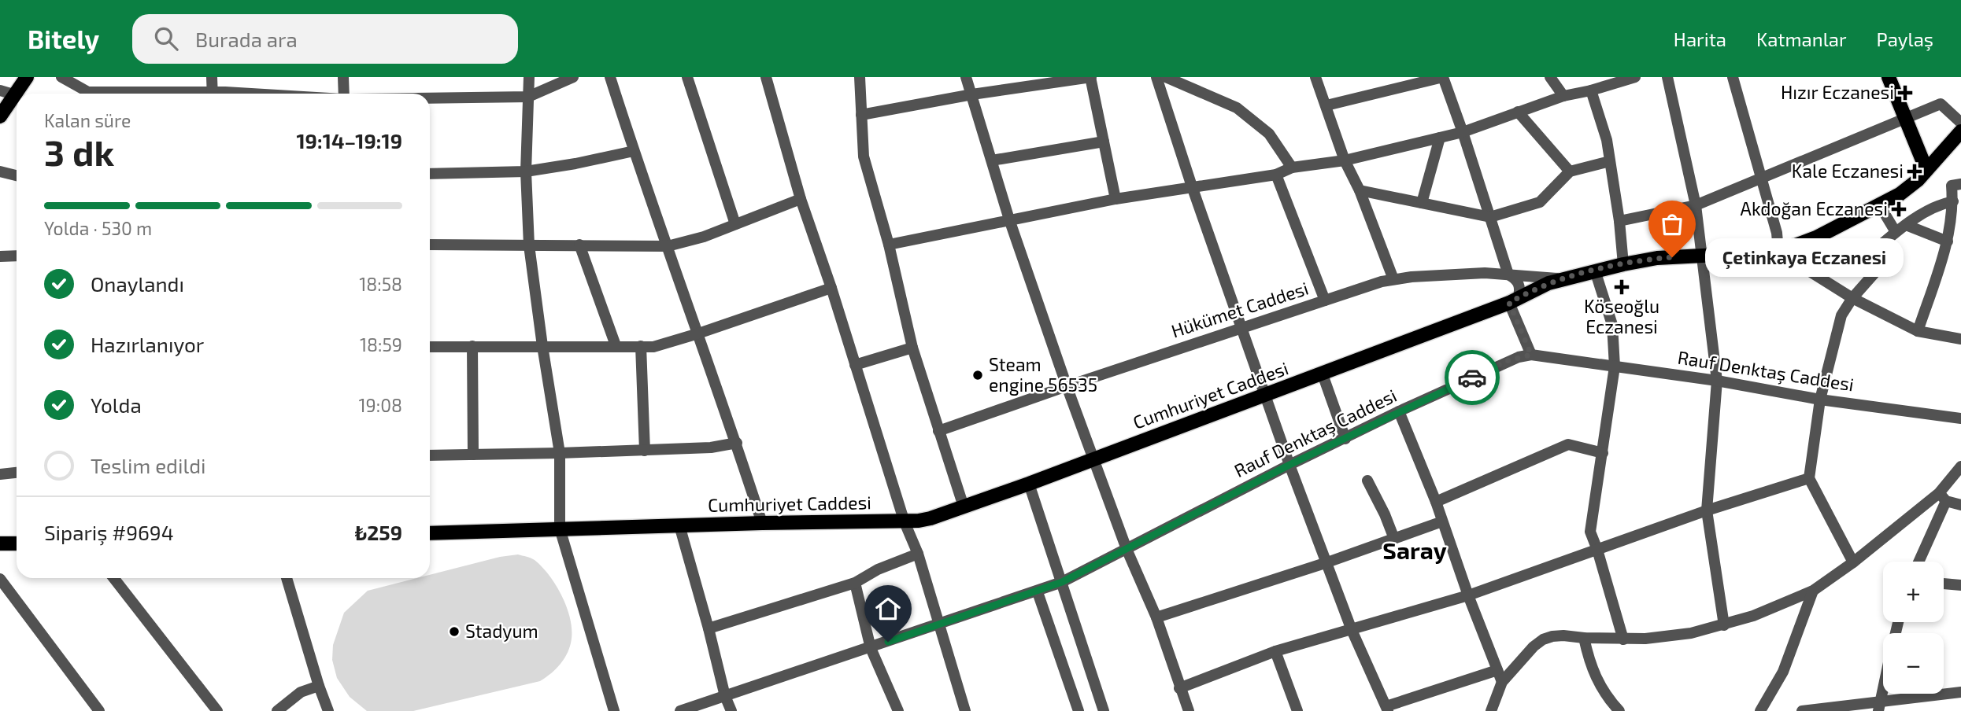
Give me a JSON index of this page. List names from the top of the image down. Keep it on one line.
{"streets":{"main road":["Cumhuriyet Caddesi"],"street":["Hükümet Caddesi","Rauf Denktaş Caddesi"]},"crossings":[["Hükümet Caddesi","Cumhuriyet Caddesi"]],"districts":["Saray"],"places":{"health":["Hızır Eczanesi","Kale Eczanesi","Akdoğan Eczanesi","Köseoğlu Eczanesi"],"other":["Çetinkaya Eczanesi","Steam engine 56535","Stadyum"]},"page":{"header":"Bitely","search":"Burada ara","nav":["Harita","Katmanlar","Paylaş"],"heading":["3 dk","Kalan süre","19:14–19:19"],"panel":["Sipariş #9694","₺259"],"bar":"Yolda · 530 m","bubble":"Çetinkaya Eczanesi","list":[["Onaylandı","18:58"],["Hazırlanıyor","18:59"],["Yolda","19:08"],"Teslim edildi"],"map_buttons":["+","−"]}}
